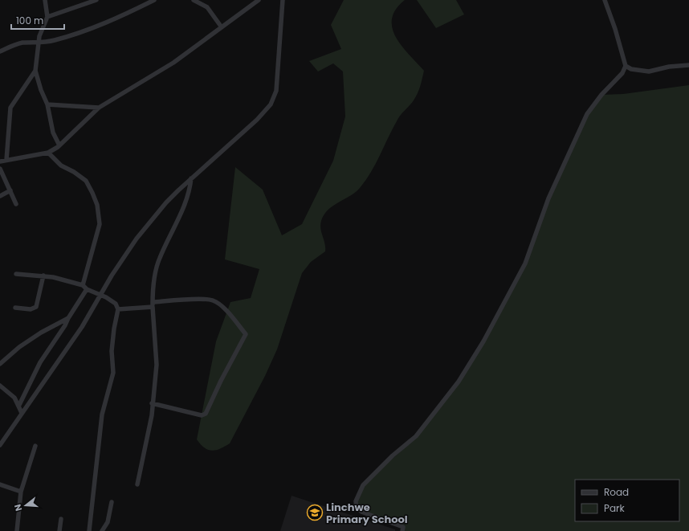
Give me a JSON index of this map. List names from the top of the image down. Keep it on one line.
{"places":{"school or university":["Linchwe Primary School"]},"legend":["Road","Park"],"scale_bar":"100 m","north":"left"}
